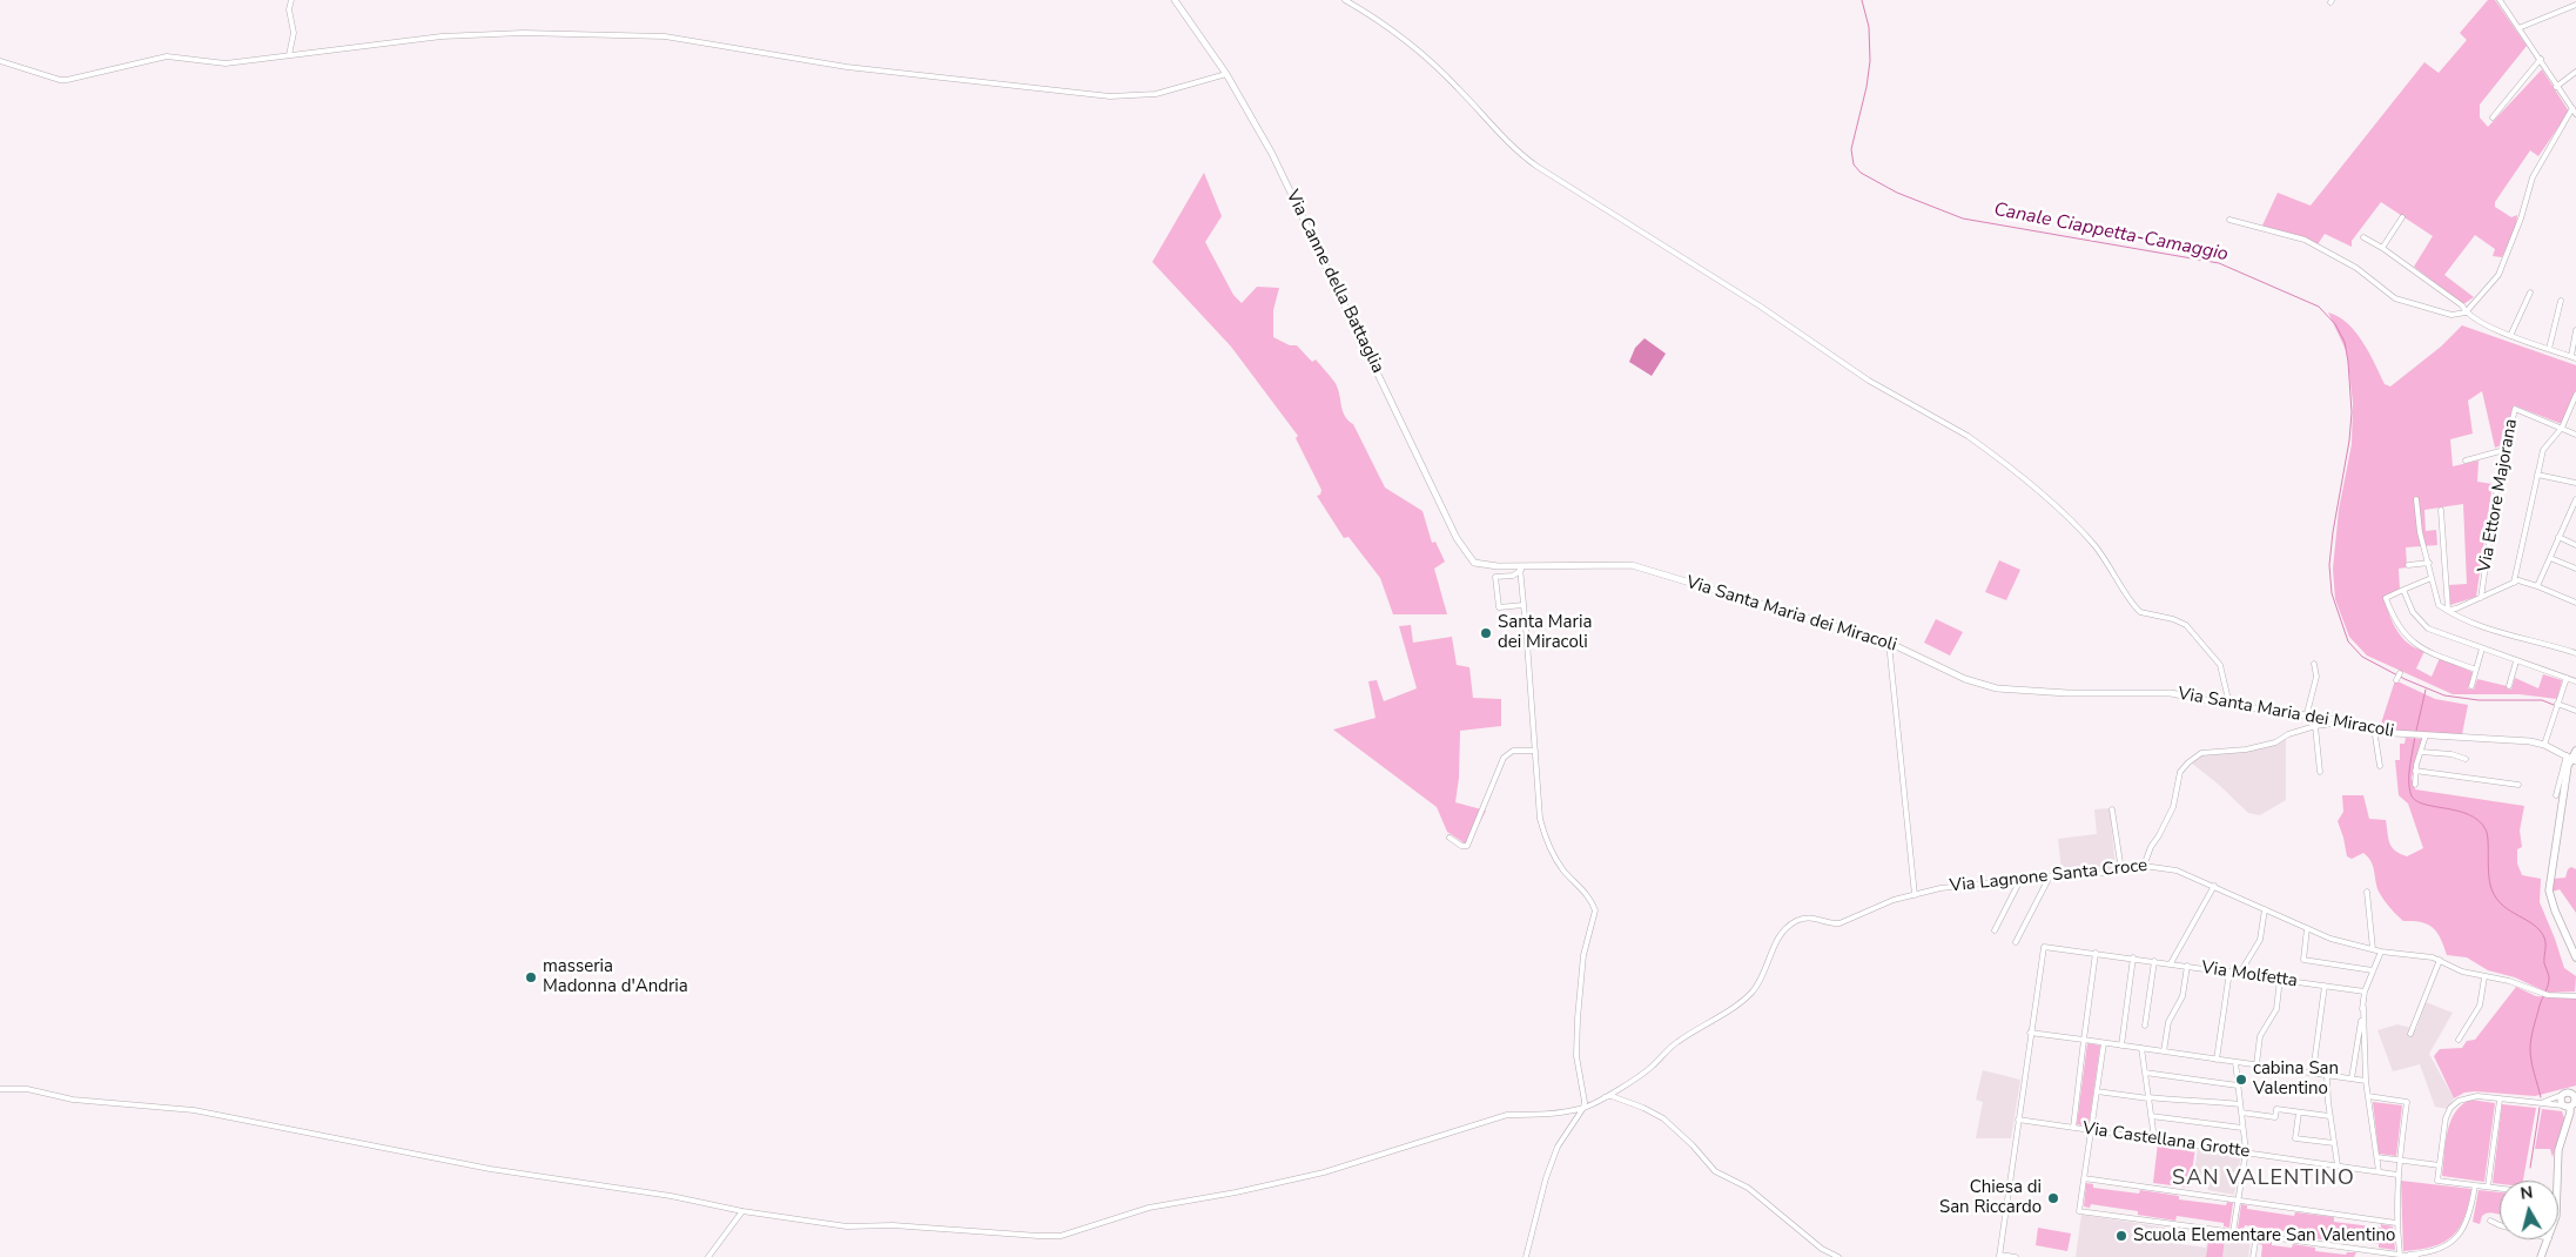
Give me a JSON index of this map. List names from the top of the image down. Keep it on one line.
{"streets":{"street":["Via Canne della Battaglia","Via Ettore Majorana","Via Santa Maria dei Miracoli","Via Lagnone Santa Croce","Via Molfetta","Via Castellana Grotte"]},"crossings":[["Via Canne della Battaglia","Via Santa Maria dei Miracoli"]],"districts":["SAN VALENTINO"],"water":["Canale Ciappetta-Camaggio"],"places":["Santa Maria dei Miracoli","masseria Madonna d'Andria","cabina San Valentino","Chiesa di San Riccardo","Scuola Elementare San Valentino"],"north":"top"}
